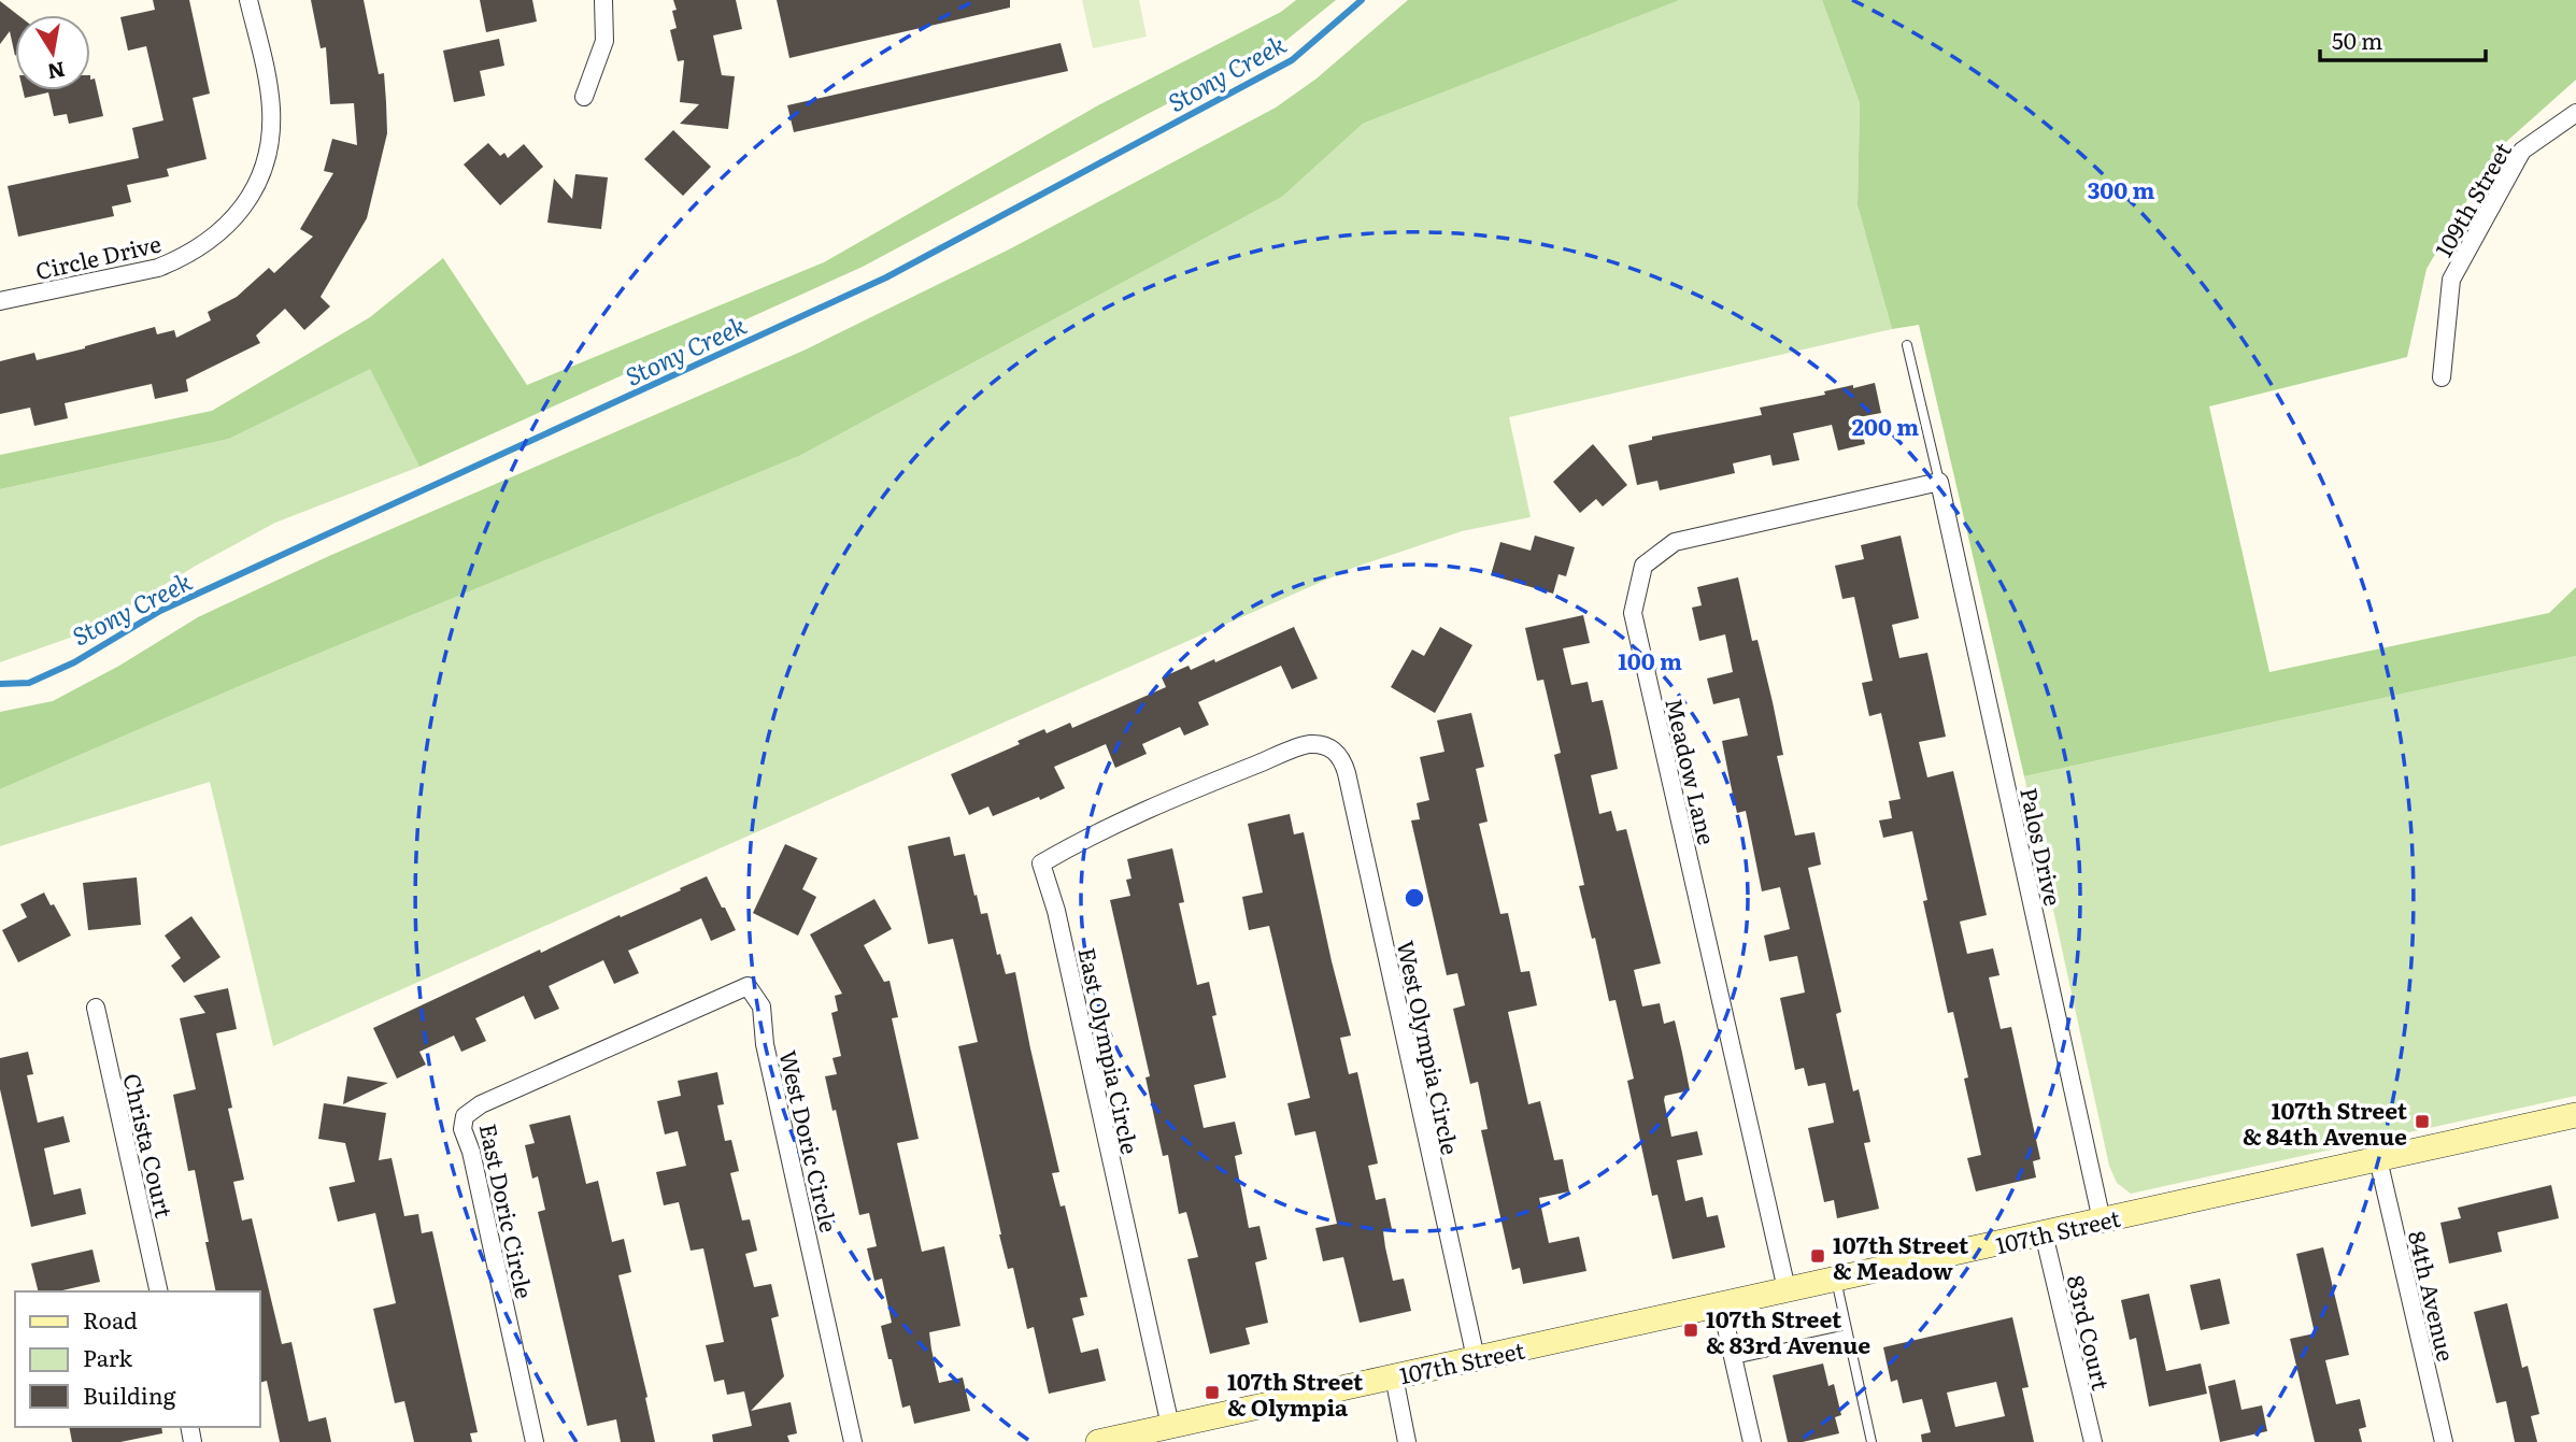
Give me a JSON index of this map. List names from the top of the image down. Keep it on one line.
{"streets":{"street":["109th Street","Circle Drive","Meadow Lane","Palos Drive","West Olympia Circle","East Olympia Circle","West Doric Circle","Christa Court","East Doric Circle","107th Street","84th Avenue","83rd Court"]},"crossings":[["Meadow Lane","Palos Drive"],["Meadow Lane","107th Street"],["Palos Drive","107th Street"],["West Olympia Circle","East Olympia Circle"],["West Olympia Circle","107th Street"],["East Olympia Circle","107th Street"],["West Doric Circle","East Doric Circle"],["107th Street","84th Avenue"],["107th Street","83rd Court"]],"water":["Stony Creek"],"places":{"transit":["107th Street & 84th Avenue","107th Street & Meadow","107th Street & 83rd Avenue","107th Street & Olympia"]},"legend":["Road","Park","Building"],"scale_bar":"50 m","north":"bottom","rings":["300 m","200 m","100 m"]}
